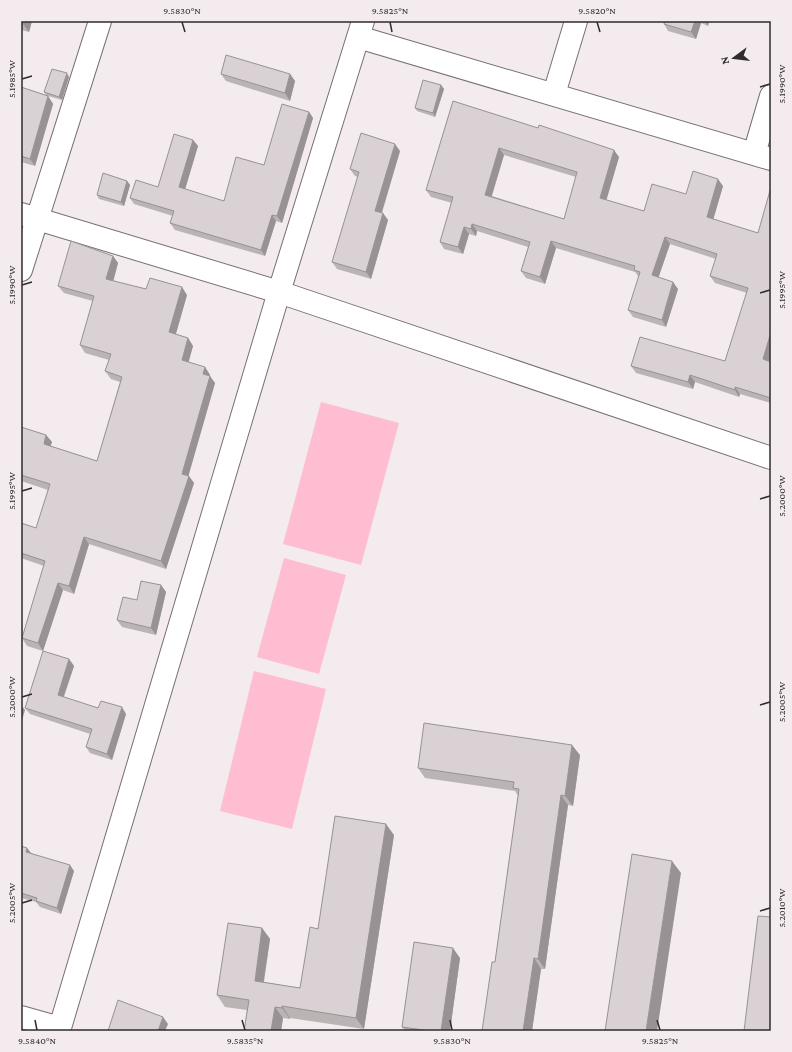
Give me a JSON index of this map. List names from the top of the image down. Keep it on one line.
{"north":"left","coordinates":["9.5830°N","9.5825°N","9.5820°N","5.1985°W","5.1990°W","5.1995°W","5.2000°W","5.2005°W","5.2010°W","9.5840°N","9.5835°N"]}
